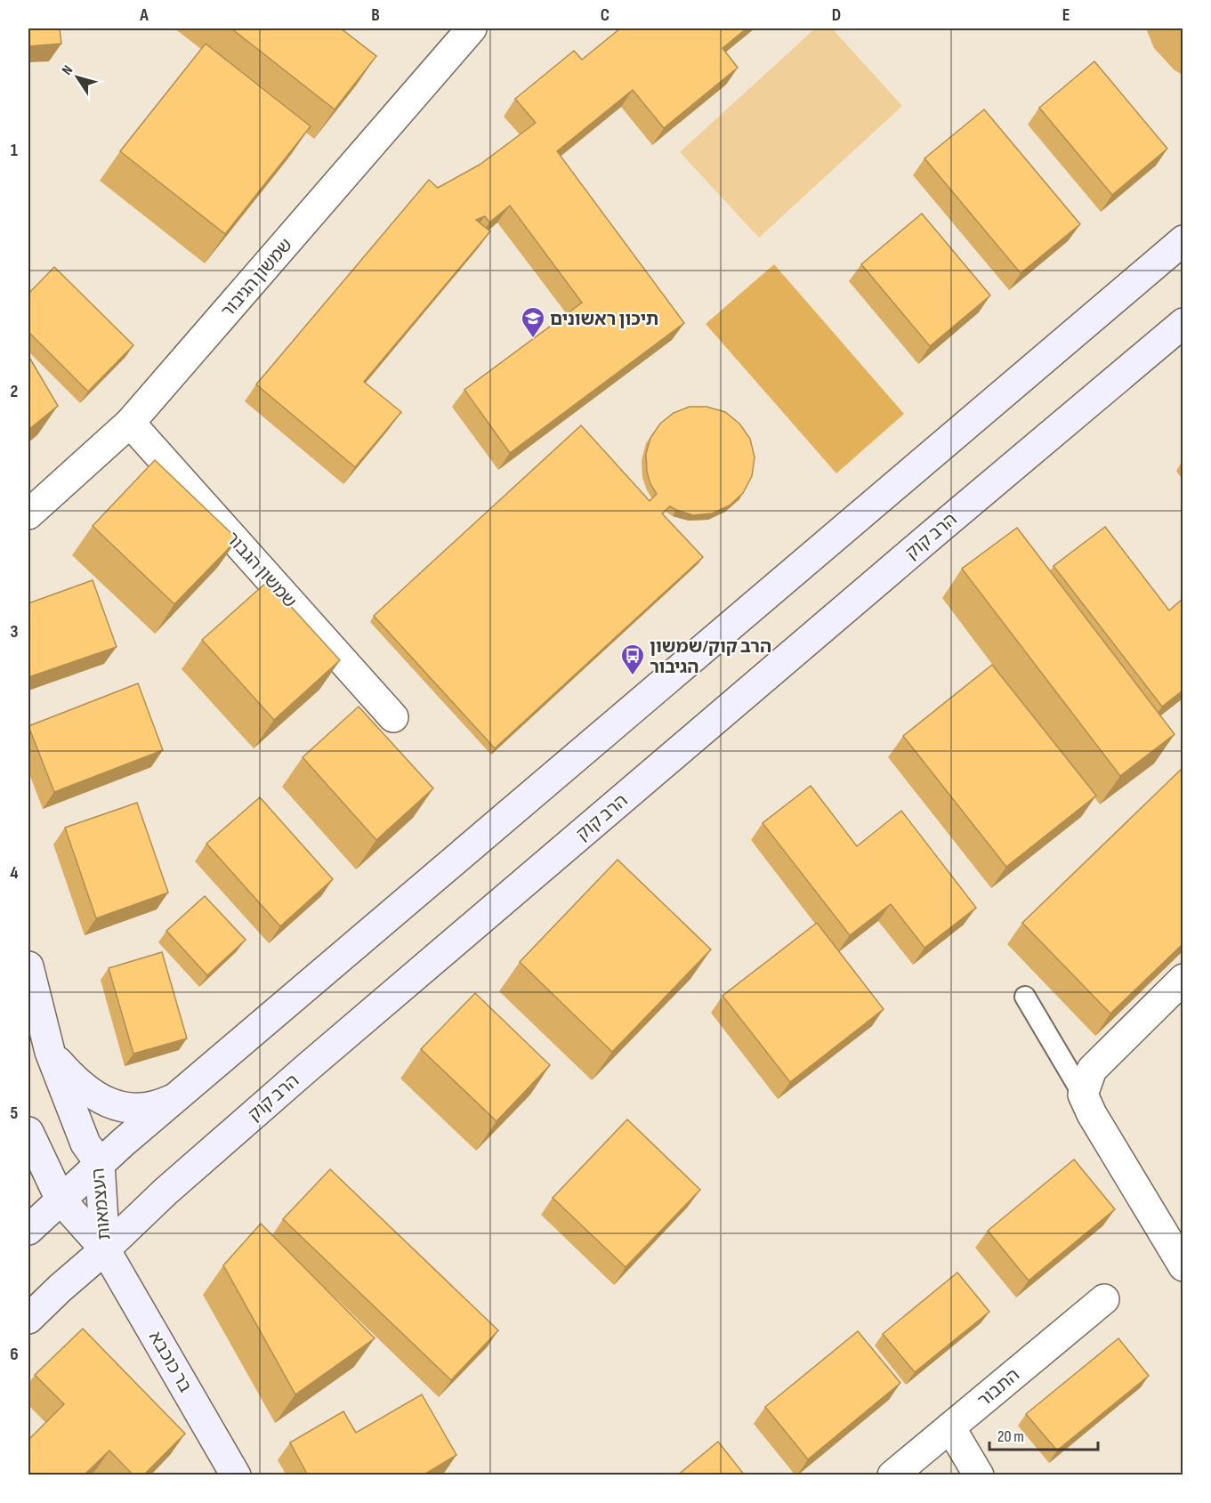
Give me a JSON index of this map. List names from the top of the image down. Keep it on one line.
{"streets":{"main road":["הרב קוק","העצמאות","בר כוכבא"],"street":["שמשון הגיבור","שמשון הגבור","התבור"]},"crossings":[["שמשון הגיבור","שמשון הגבור"],["הרב קוק","העצמאות"],["הרב קוק","בר כוכבא"],["העצמאות","בר כוכבא"]],"places":{"school or university":["תיכון ראשונים"],"bus stop":["הרב קוק/שמשון הגיבור"]},"scale_bar":"20 m","north":"top left","grid":{"columns":["A","B","C","D","E"],"rows":["1","2","3","4","5","6"]}}
